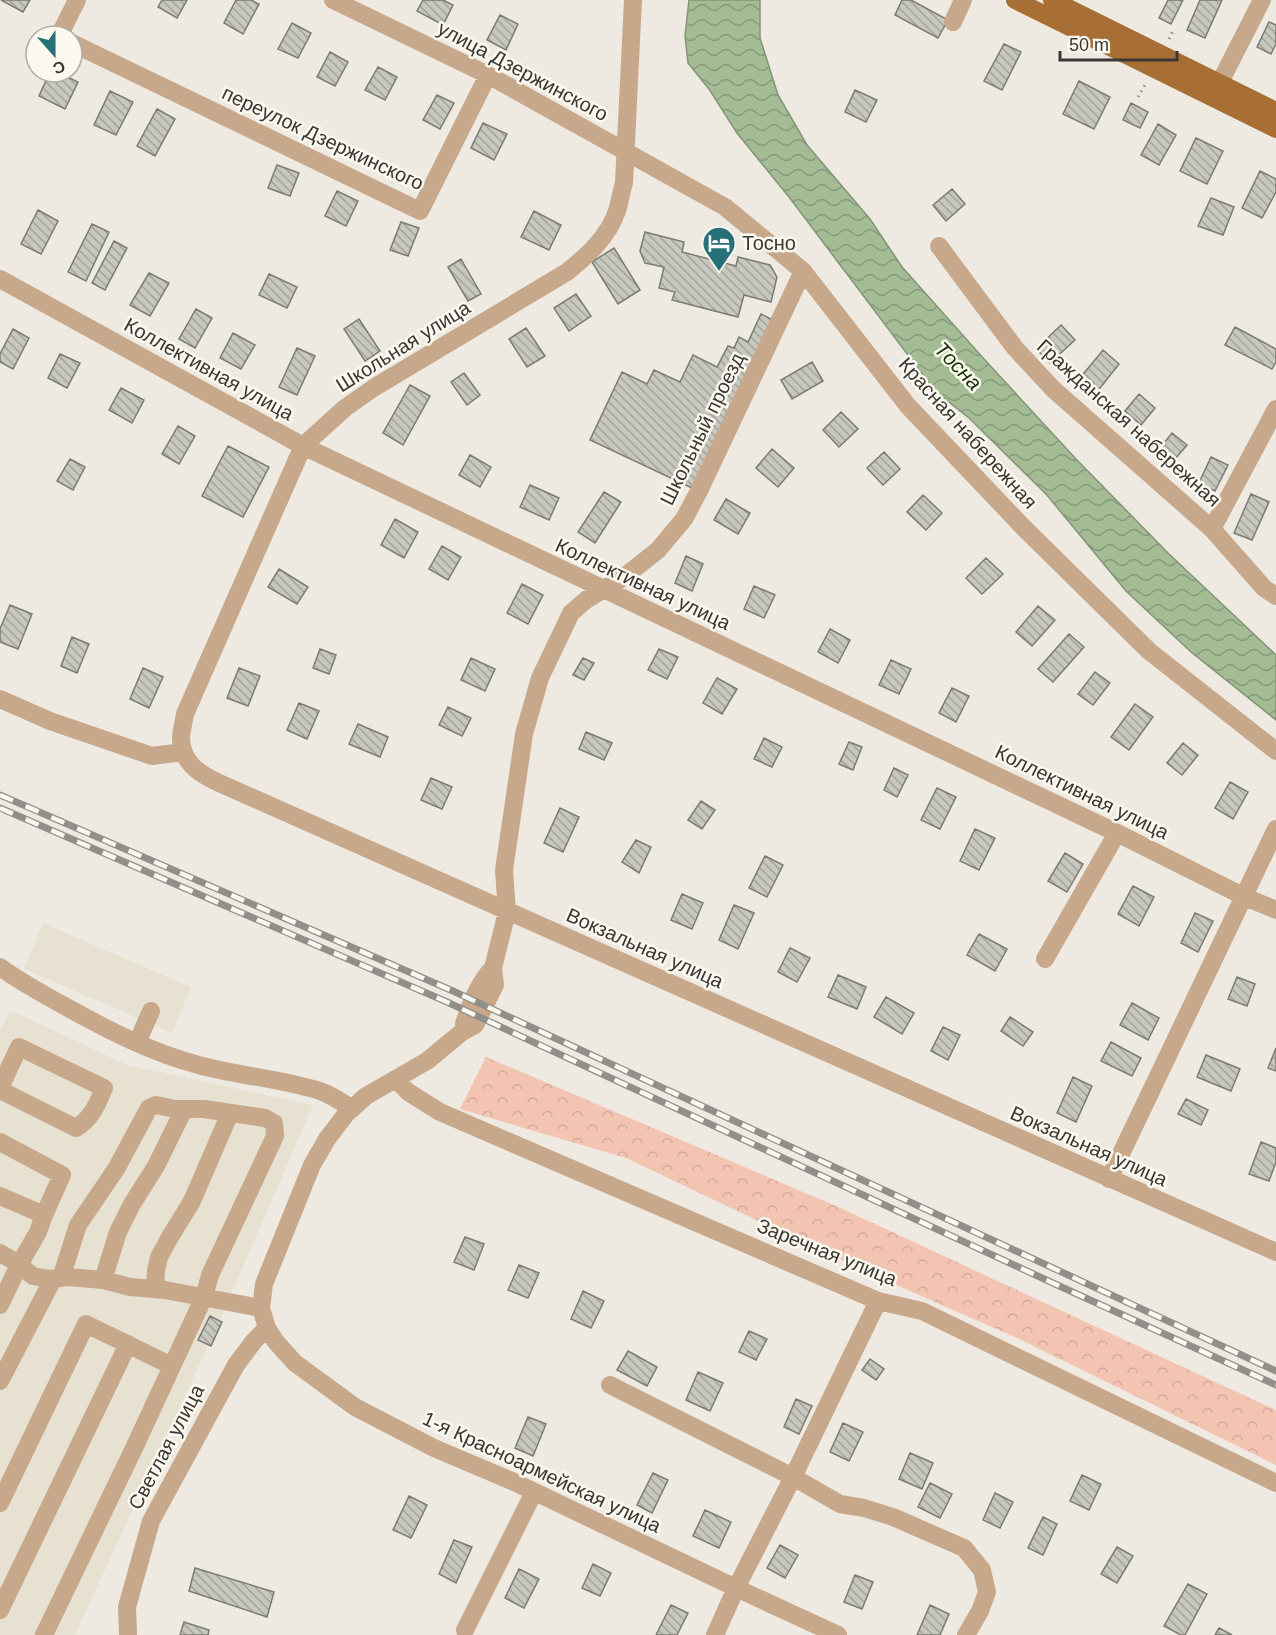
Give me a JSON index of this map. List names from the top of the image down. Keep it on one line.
{"streets":{"street":["улица Дзержинского","переулок Дзержинского","Школьная улица","Коллективная улица","Гражданская набережная","Школьный проезд","Красная набережная","Вокзальная улица","Заречная улица","Светлая улица","1-я Красноармейская улица"]},"crossings":[["улица Дзержинского","переулок Дзержинского"],["улица Дзержинского","Школьная улица"],["улица Дзержинского","Красная набережная"],["Школьная улица","Коллективная улица"],["Школьная улица","Красная набережная"],["Школьная улица","Вокзальная улица"],["Коллективная улица","Школьный проезд"],["Школьный проезд","Красная набережная"],["Школьный проезд","Вокзальная улица"],["Школьный проезд","Заречная улица"],["Светлая улица","1-я Красноармейская улица"]],"water":["Тосна"],"places":{"hotel":["Тосно"]},"scale_bar":"50 m","north":"bottom"}
